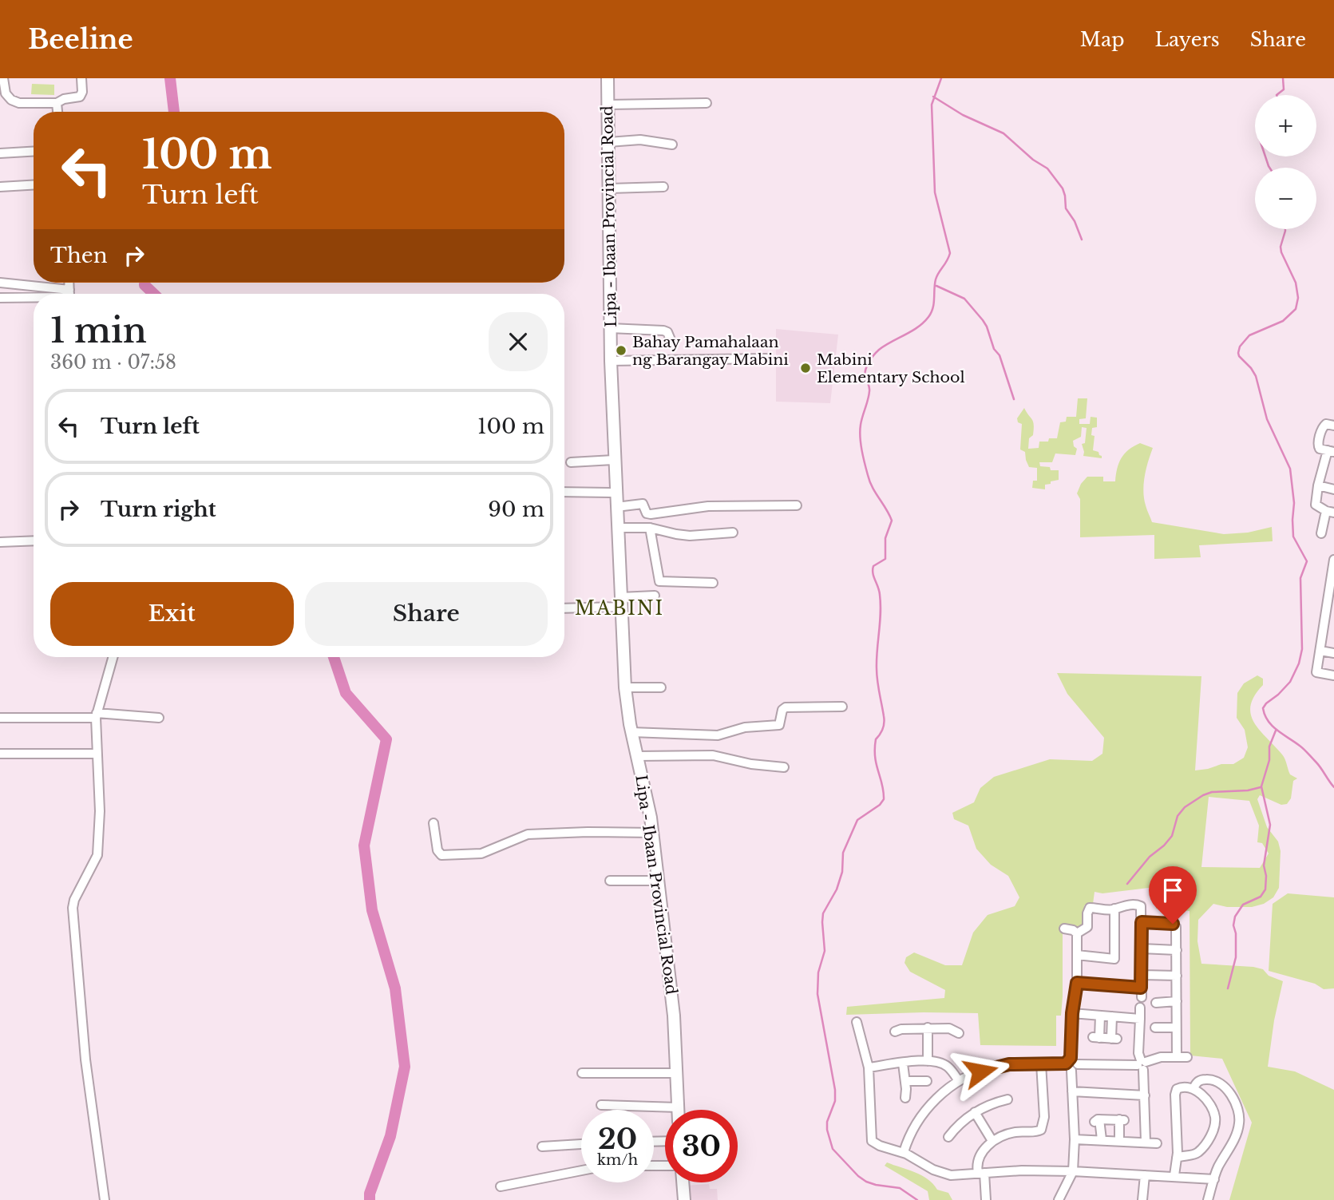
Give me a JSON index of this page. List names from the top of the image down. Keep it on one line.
{"streets":{"main road":["Lipa - Ibaan Provincial Road"]},"districts":["MABINI"],"places":["Bahay Pamahalaan ng Barangay Mabini","Mabini Elementary School"],"page":{"header":"Beeline","nav":["Map","Layers","Share"],"map_buttons":["+","−"],"turn":["100 m","Turn left"],"then":"Then","heading":["1 min","360 m · 07:58"],"list":[{"name":"Turn left","value":"100 m"},{"name":"Turn right","value":"90 m"}],"buttons":["Exit","Share"],"speed":"20 km/h","limit":"30"}}
